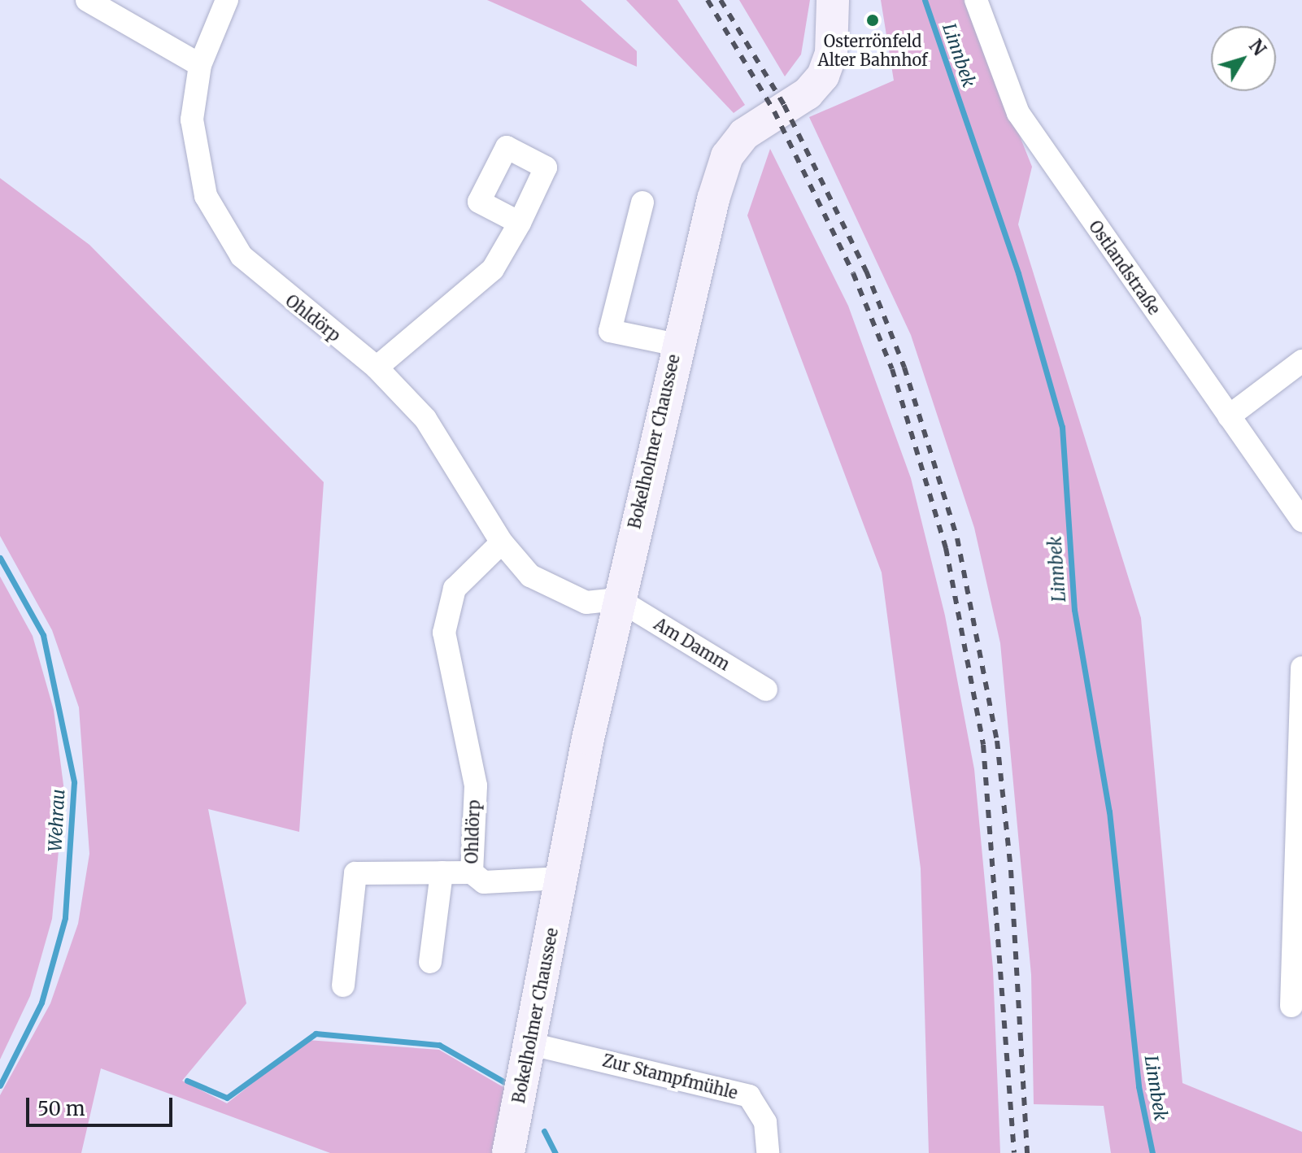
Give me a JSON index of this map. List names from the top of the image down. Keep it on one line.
{"streets":{"main road":["Bokelholmer Chaussee"],"street":["Ostlandstraße","Ohldörp","Am Damm","Zur Stampfmühle"]},"crossings":[["Ohldörp","Bokelholmer Chaussee"],["Ohldörp","Am Damm"],["Bokelholmer Chaussee","Am Damm"],["Bokelholmer Chaussee","Zur Stampfmühle"]],"water":["Linnbek","Wehrau"],"places":["Osterrönfeld Alter Bahnhof"],"scale_bar":"50 m","north":"top right"}
